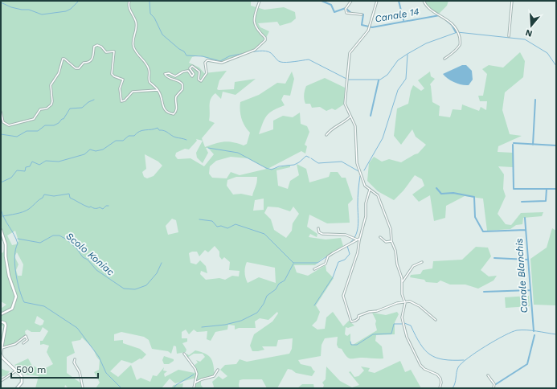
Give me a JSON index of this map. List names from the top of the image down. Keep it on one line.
{"water":["Canale 14","Scolo Koniac","Canale Blanchis"],"scale_bar":"500 m","north":"bottom"}
